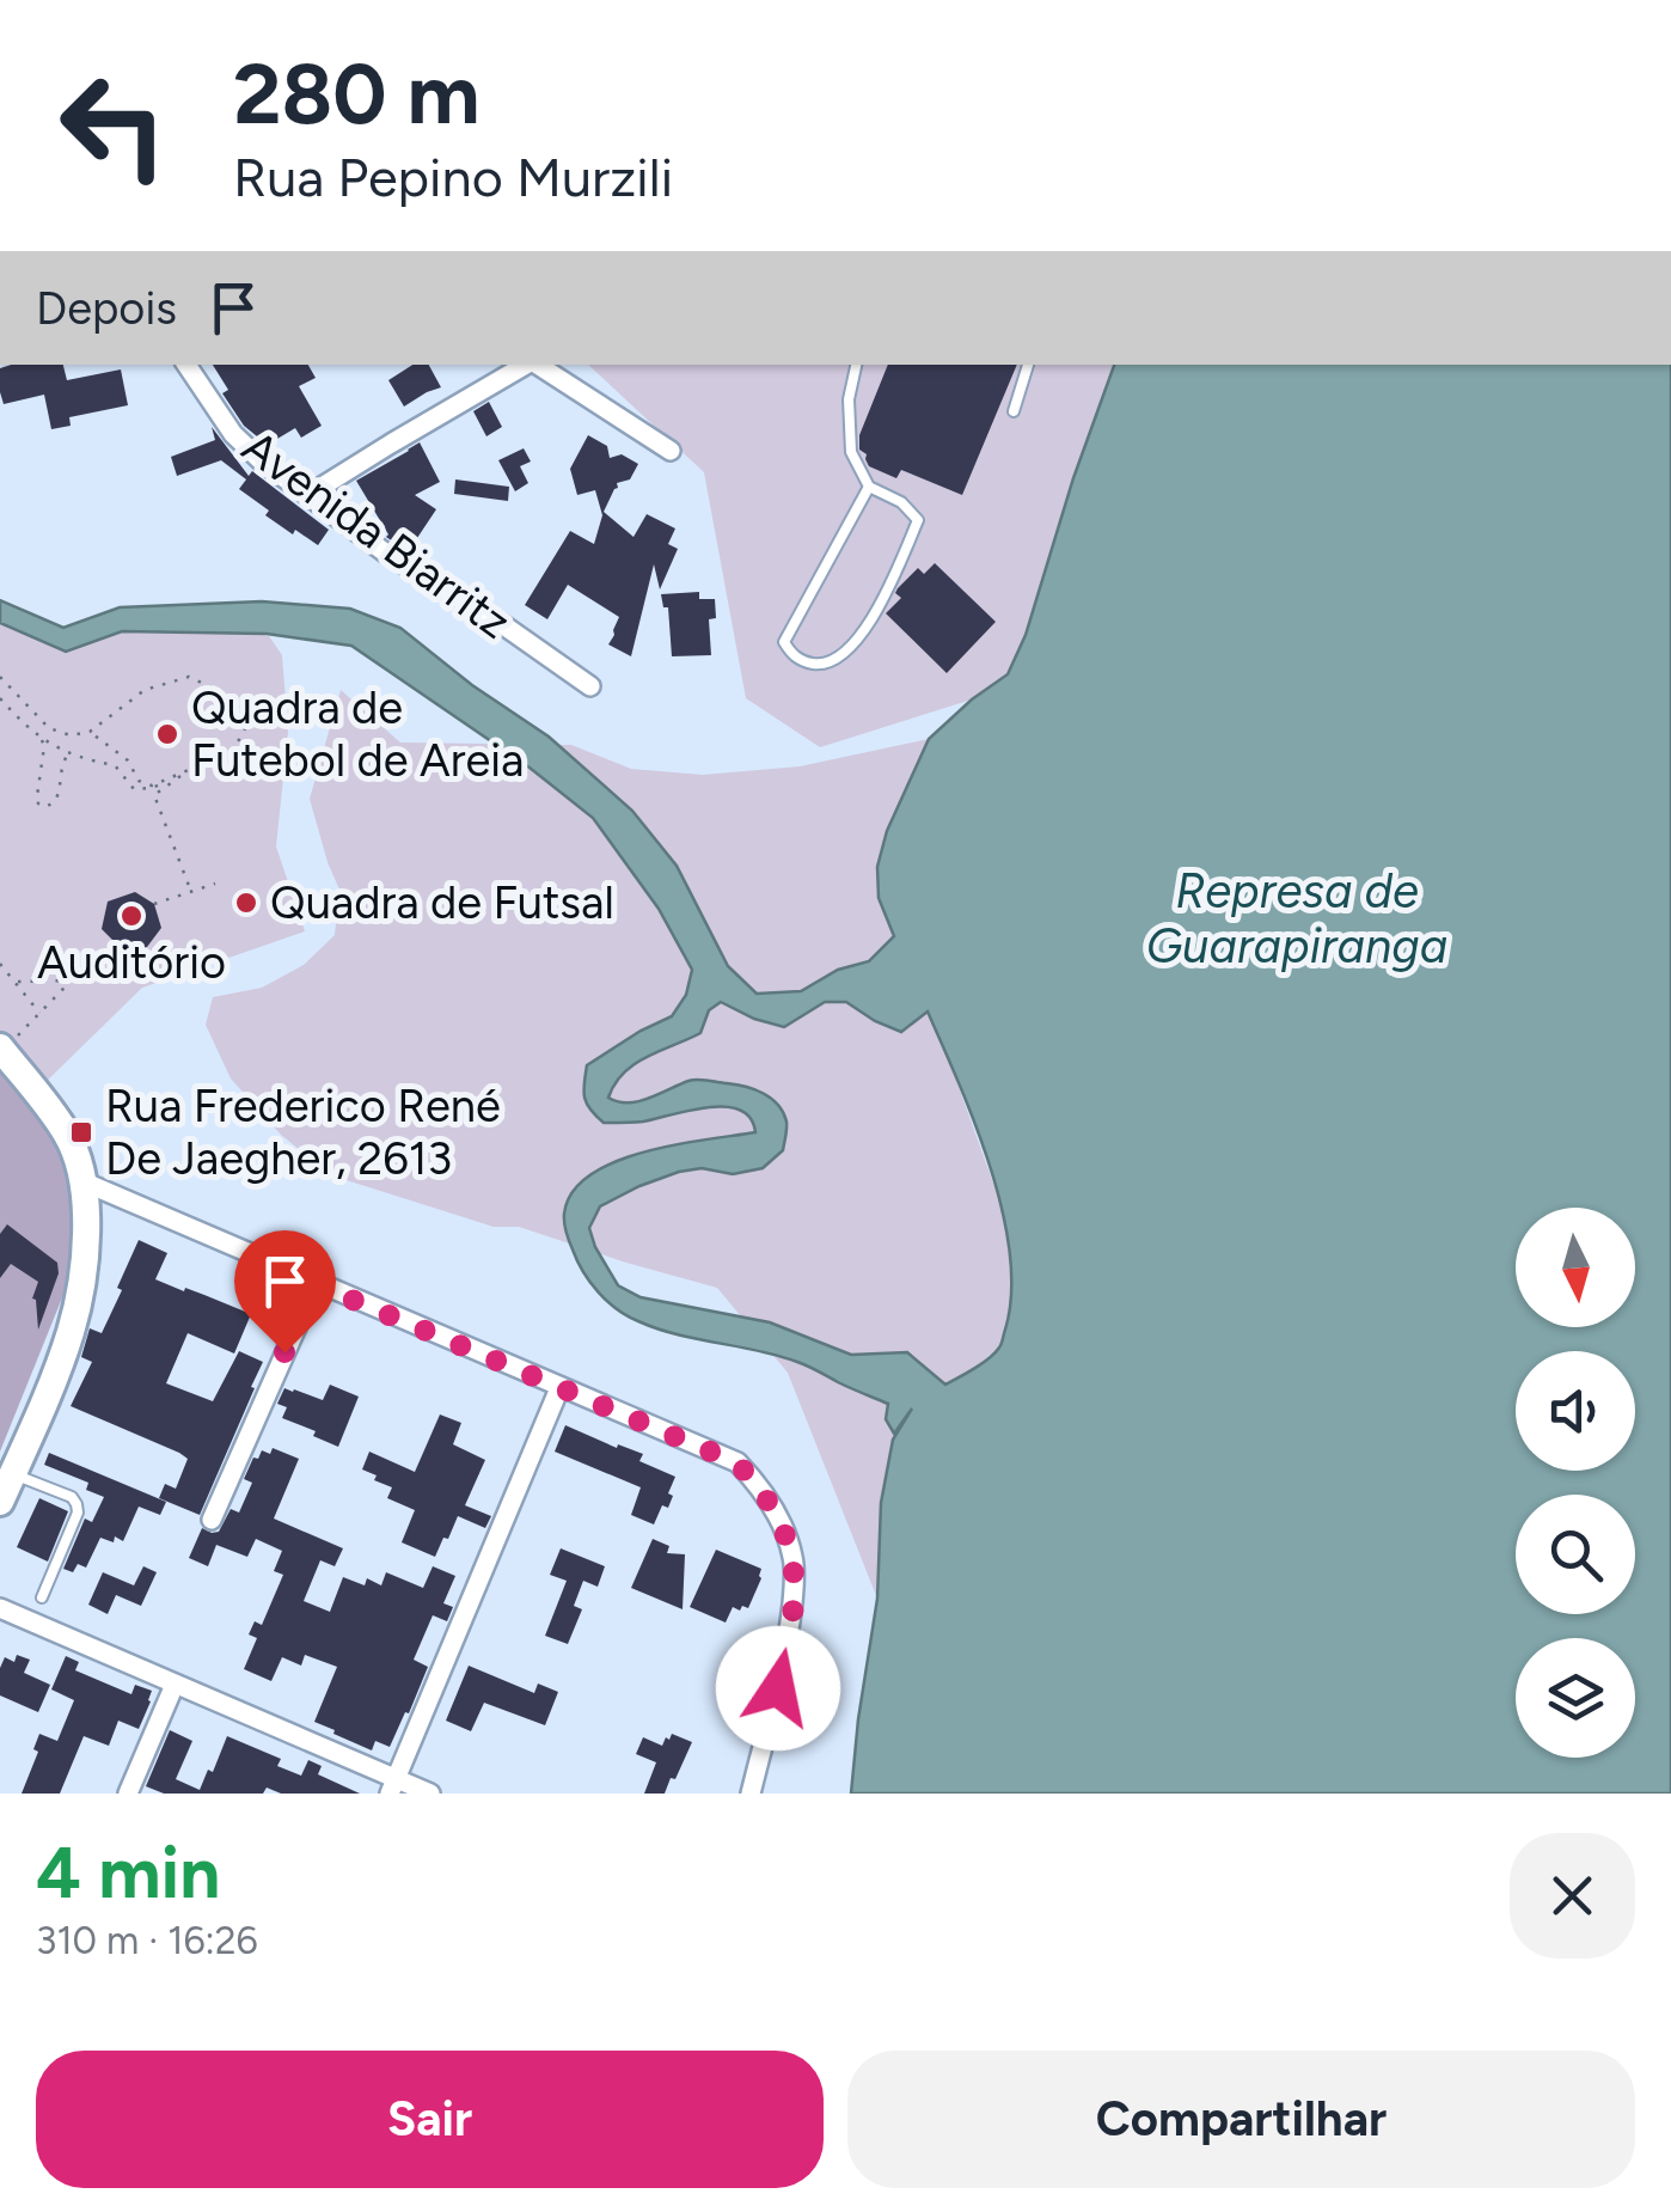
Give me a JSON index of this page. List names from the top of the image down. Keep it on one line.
{"streets":{"street":["Avenida Biarritz"]},"water":["Represa de Guarapiranga"],"places":{"other":["Quadra de Futebol de Areia","Quadra de Futsal","Auditório"],"transit":["Rua Frederico René De Jaegher, 2613"]},"north":"bottom","page":{"turn":["280 m","Rua Pepino Murzili"],"then":"Depois","heading":["4 min","310 m · 16:26"],"buttons":["Sair","Compartilhar"]}}
